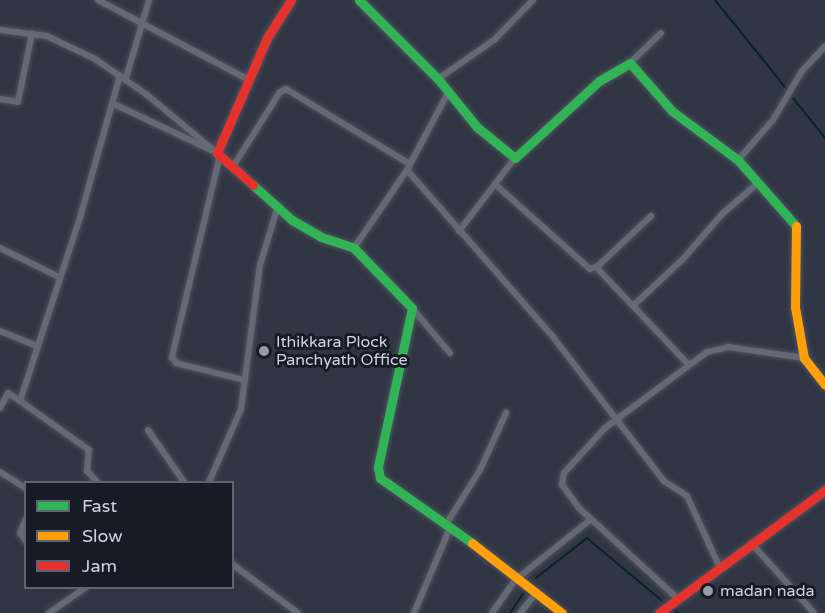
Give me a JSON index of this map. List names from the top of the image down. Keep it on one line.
{"places":["Ithikkara Plock Panchyath Office","madan nada"],"legend":["Fast","Slow","Jam"]}
